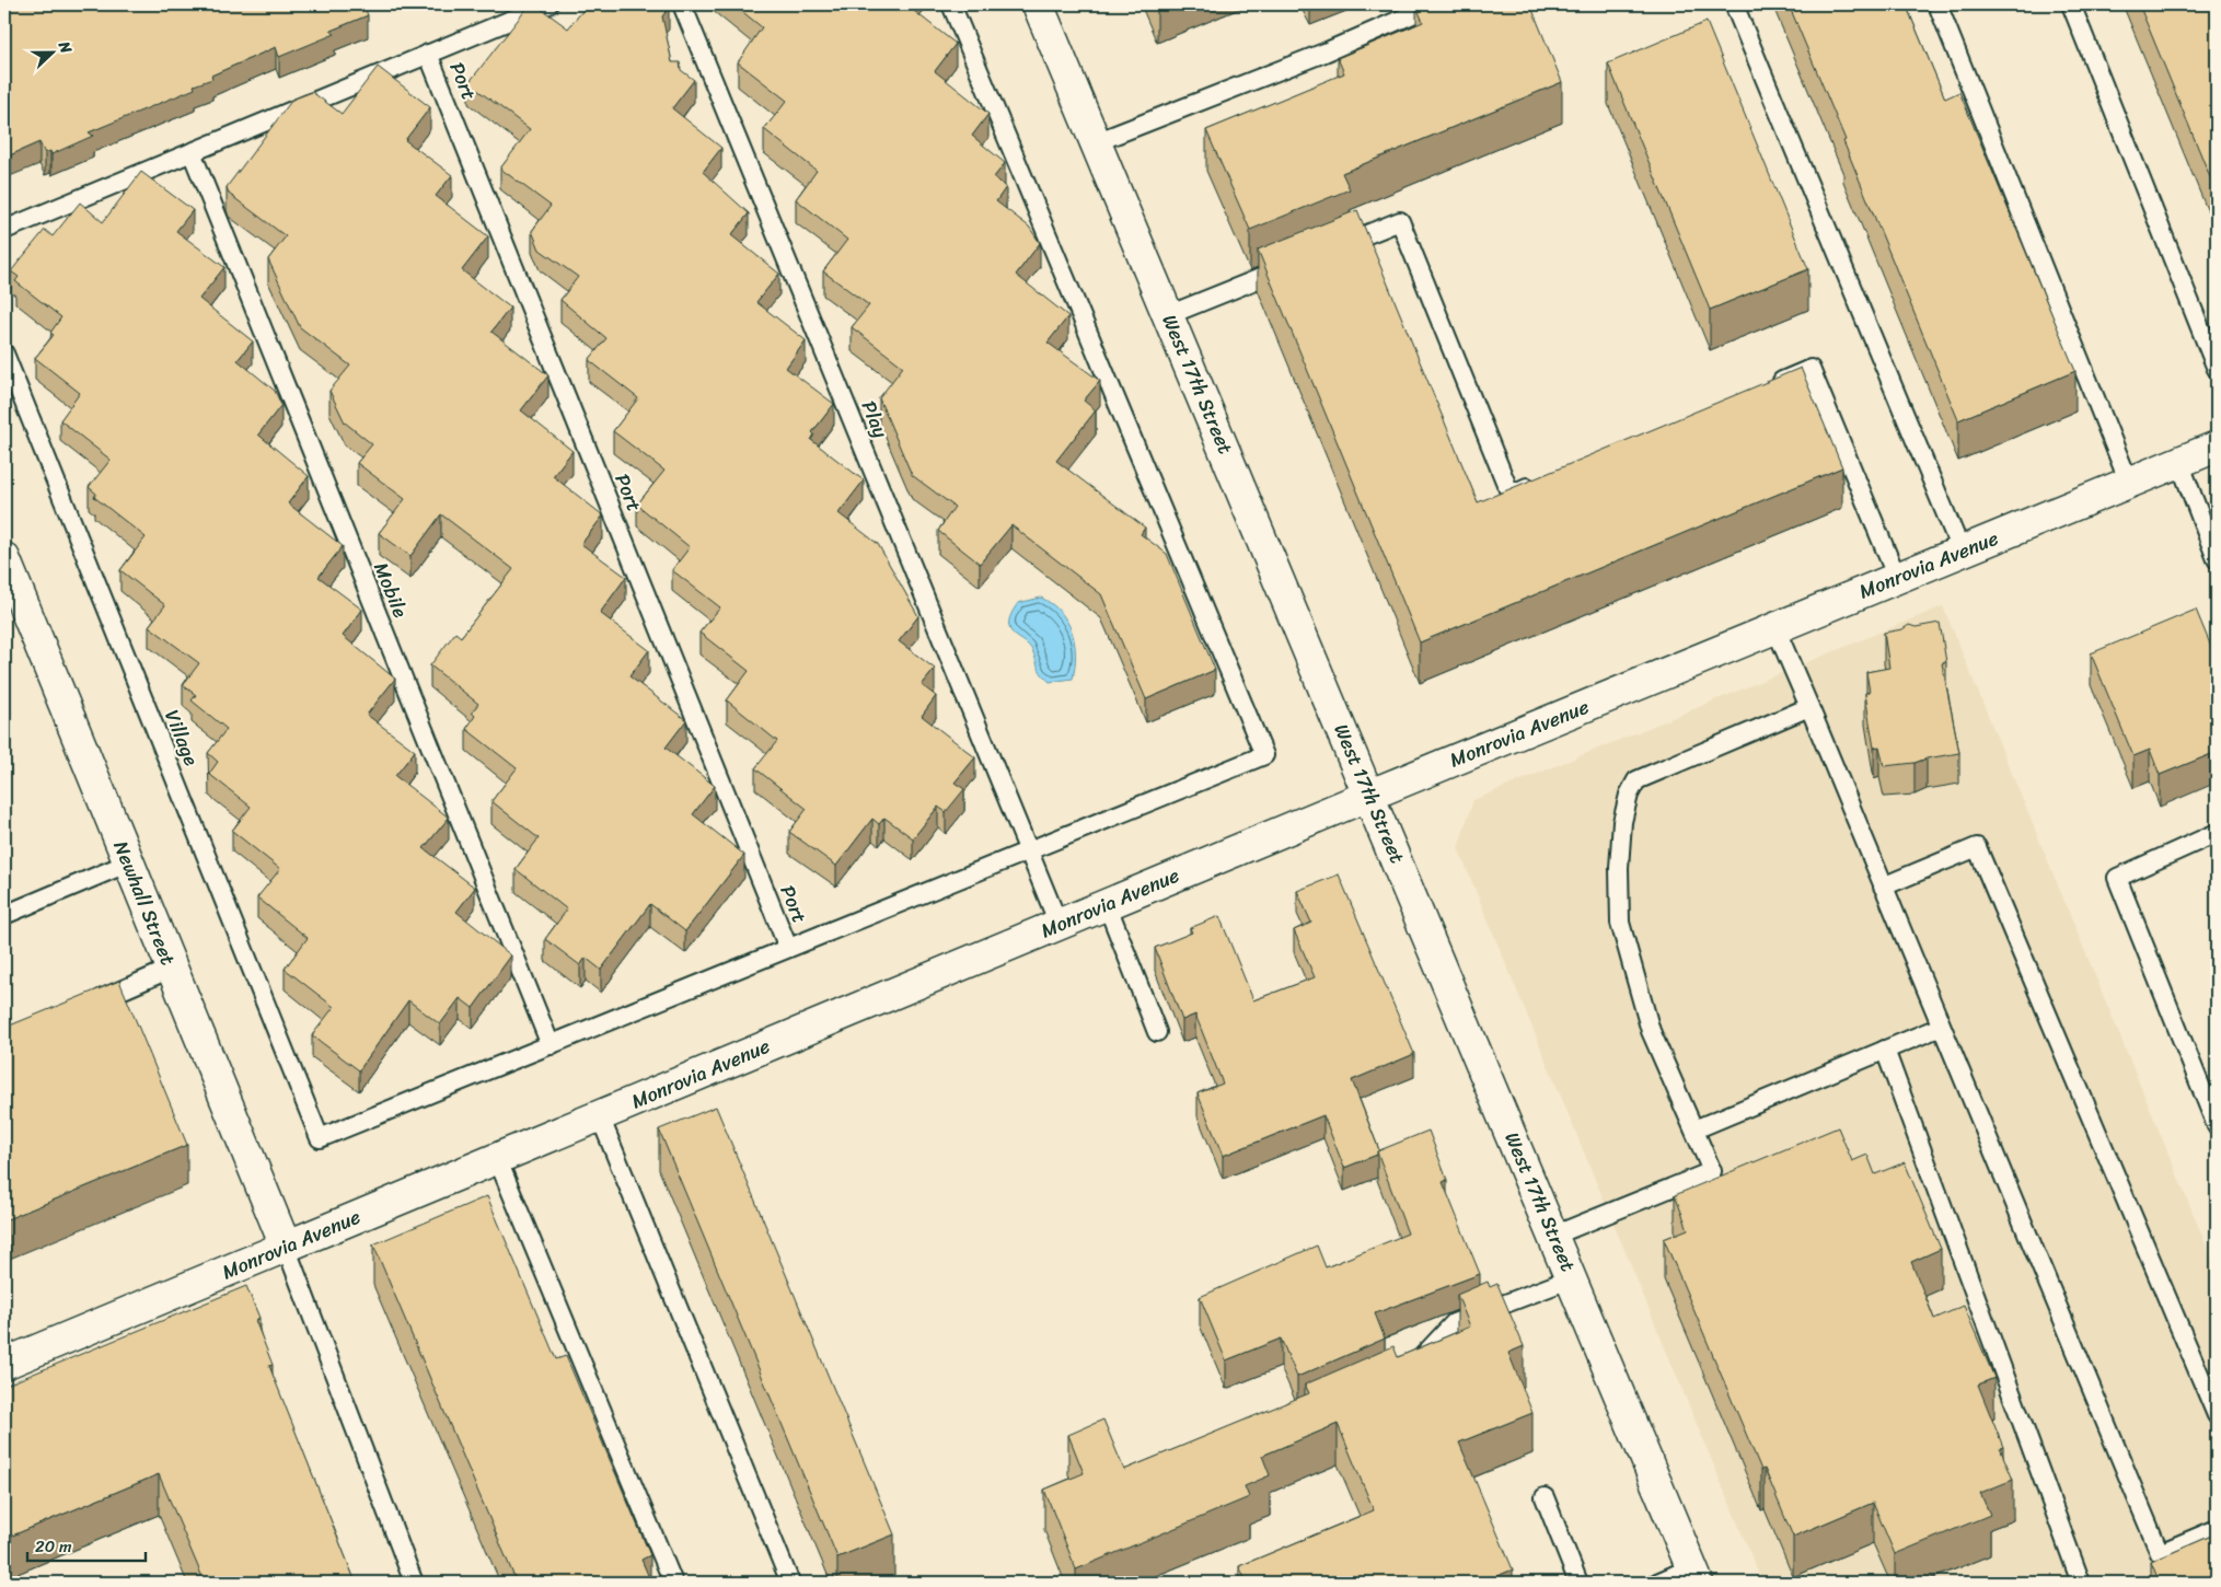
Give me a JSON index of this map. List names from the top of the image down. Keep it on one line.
{"streets":{"street":["West 17th Street","Monrovia Avenue","Newhall Street"],"lane":["Port","Play","Mobile","Village"]},"crossings":[["West 17th Street","Monrovia Avenue"],["Play","Monrovia Avenue"],["Monrovia Avenue","Newhall Street"],["Mobile","Village"]],"scale_bar":"20 m","north":"right"}
